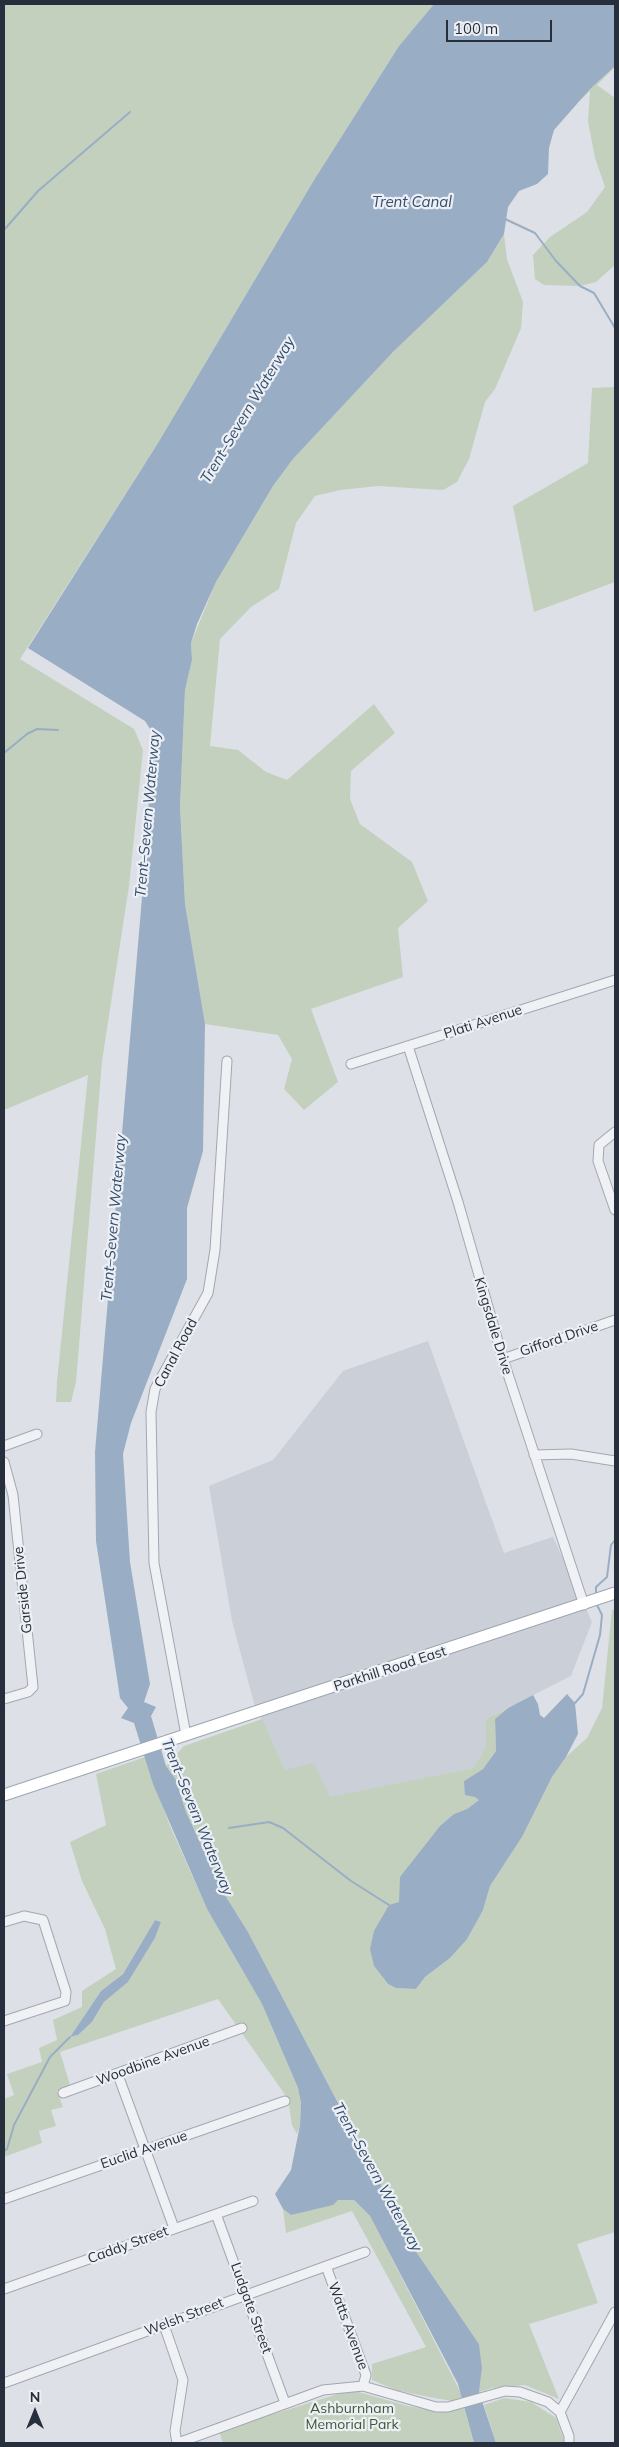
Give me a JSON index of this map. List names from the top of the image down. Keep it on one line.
{"streets":{"main road":["Parkhill Road East"],"street":["Plati Avenue","Kingsdale Drive","Gifford Drive","Canal Road","Garside Drive","Woodbine Avenue","Euclid Avenue","Caddy Street","Ludgate Street","Welsh Street","Watts Avenue"]},"crossings":[["Plati Avenue","Kingsdale Drive"],["Kingsdale Drive","Gifford Drive"],["Kingsdale Drive","Parkhill Road East"],["Canal Road","Parkhill Road East"],["Caddy Street","Ludgate Street"],["Ludgate Street","Welsh Street"],["Welsh Street","Watts Avenue"]],"water":["Trent Canal","Trent–Severn Waterway"],"parks":["Ashburnham Memorial Park"],"scale_bar":"100 m","north":"top"}
